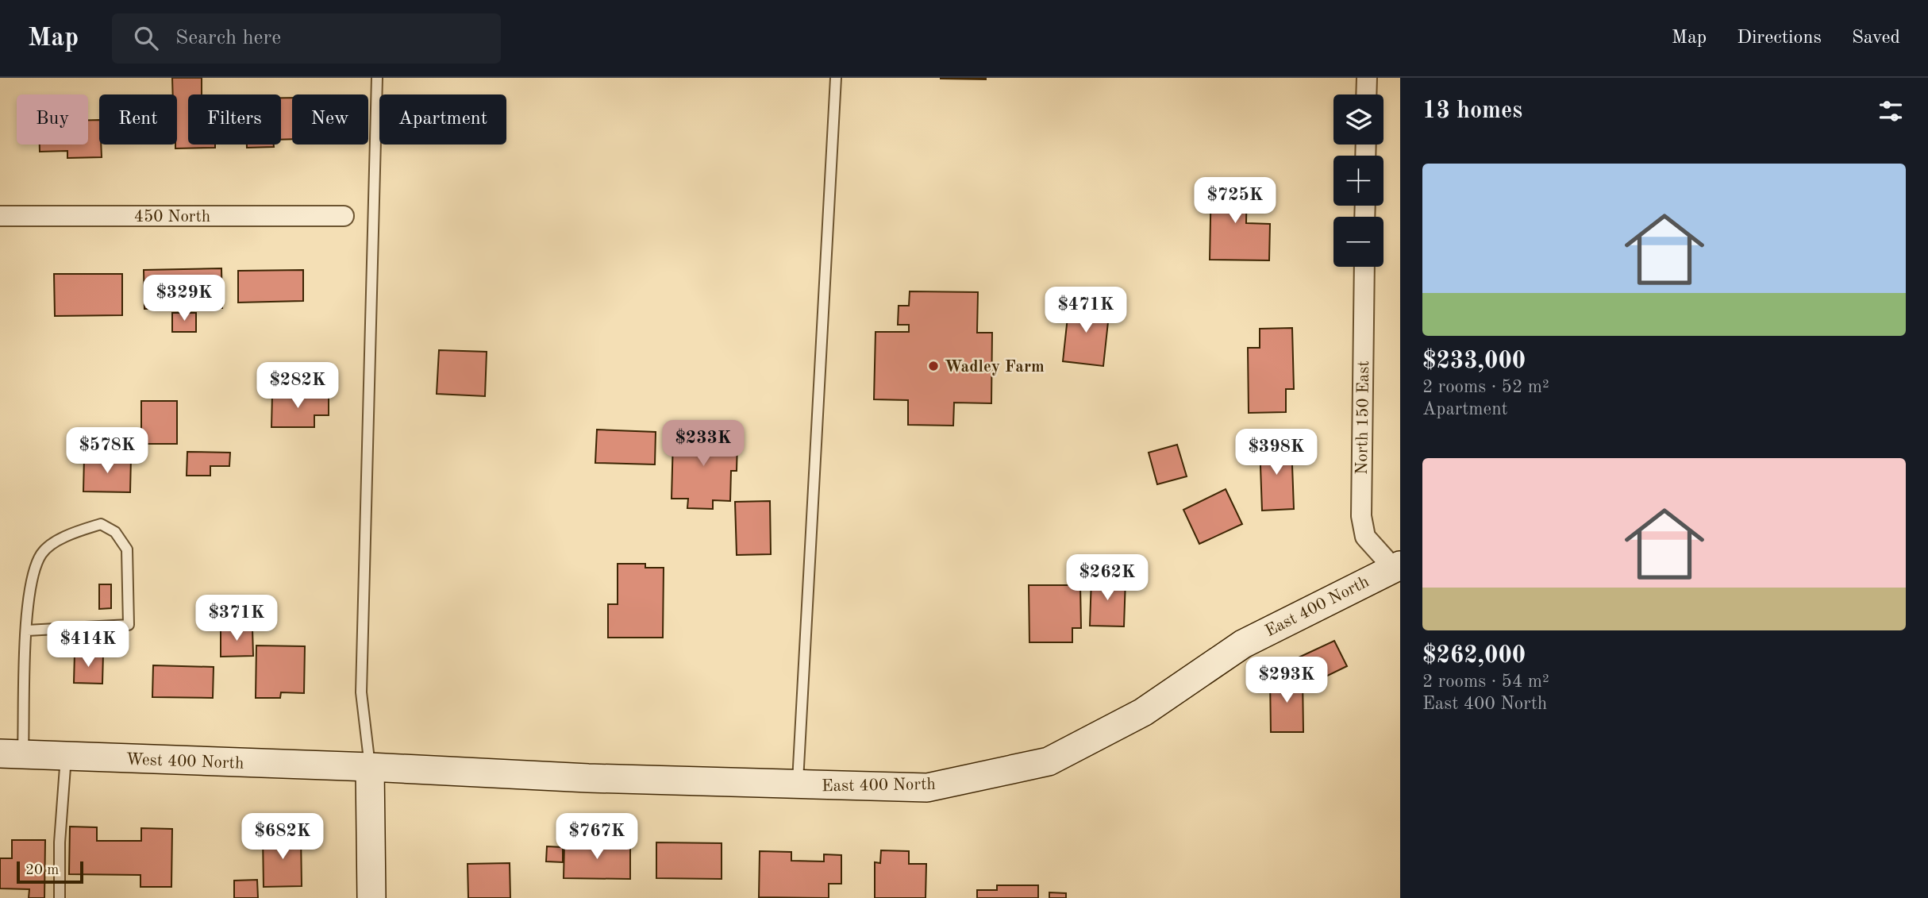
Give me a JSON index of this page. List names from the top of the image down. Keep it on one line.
{"streets":{"street":["450 North","North 150 East","East 400 North","West 400 North"]},"crossings":[["North 150 East","East 400 North"],["East 400 North","West 400 North"]],"places":["Wadley Farm"],"scale_bar":"20 m","page":{"header":"Map","search":"Search here","nav":["Map","Directions","Saved"],"heading":"13 homes","map_buttons":["+","−"],"chip":["Buy","Rent","Filters","New","Apartment"],"list":[{"name":"$233,000","note":"2 rooms · 52 m² · Apartment"},{"name":"$262,000","note":"2 rooms · 54 m² · East 400 North"}],"price":["$725K","$329K","$471K","$282K","$233K","$578K","$398K","$262K","$371K","$414K","$293K","$682K","$767K"],"scale":"20 m"}}
